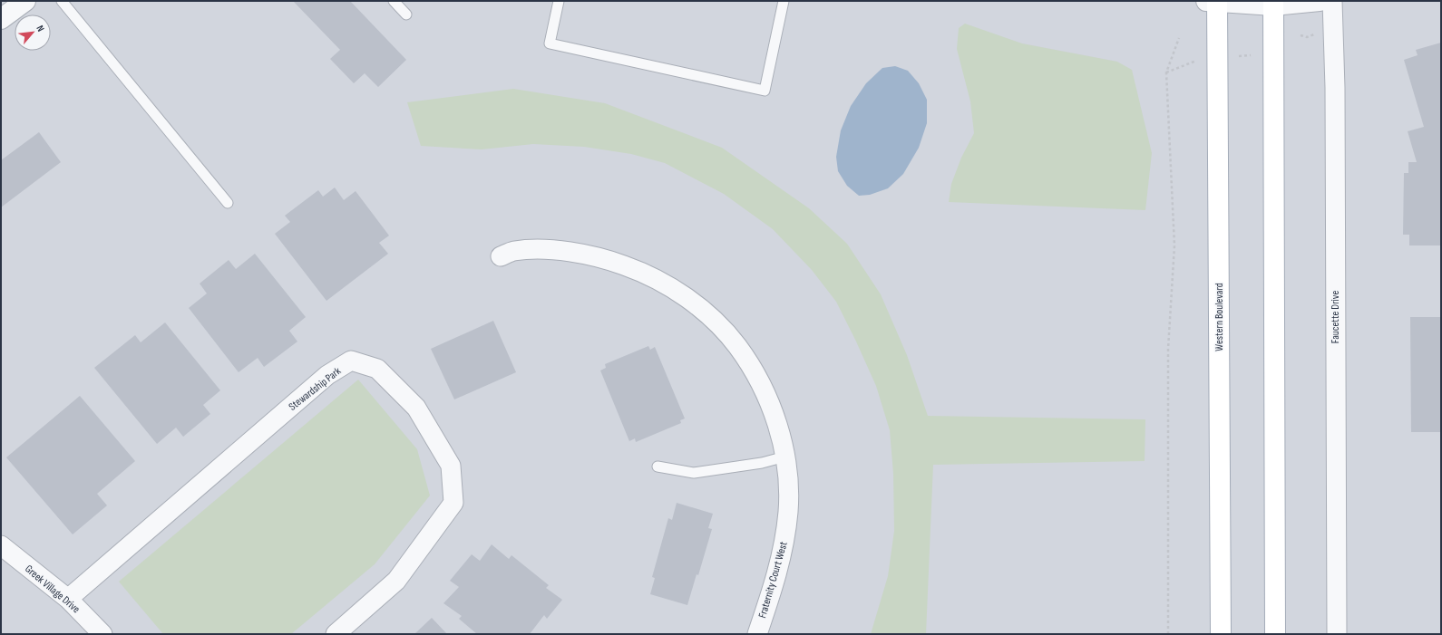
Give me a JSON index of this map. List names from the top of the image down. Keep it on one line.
{"streets":{"main road":["Western Boulevard"],"street":["Faucette Drive","Stewardship Park","Fraternity Court West","Greek Village Drive"]},"crossings":[["Stewardship Park","Greek Village Drive"]],"north":"top right"}
